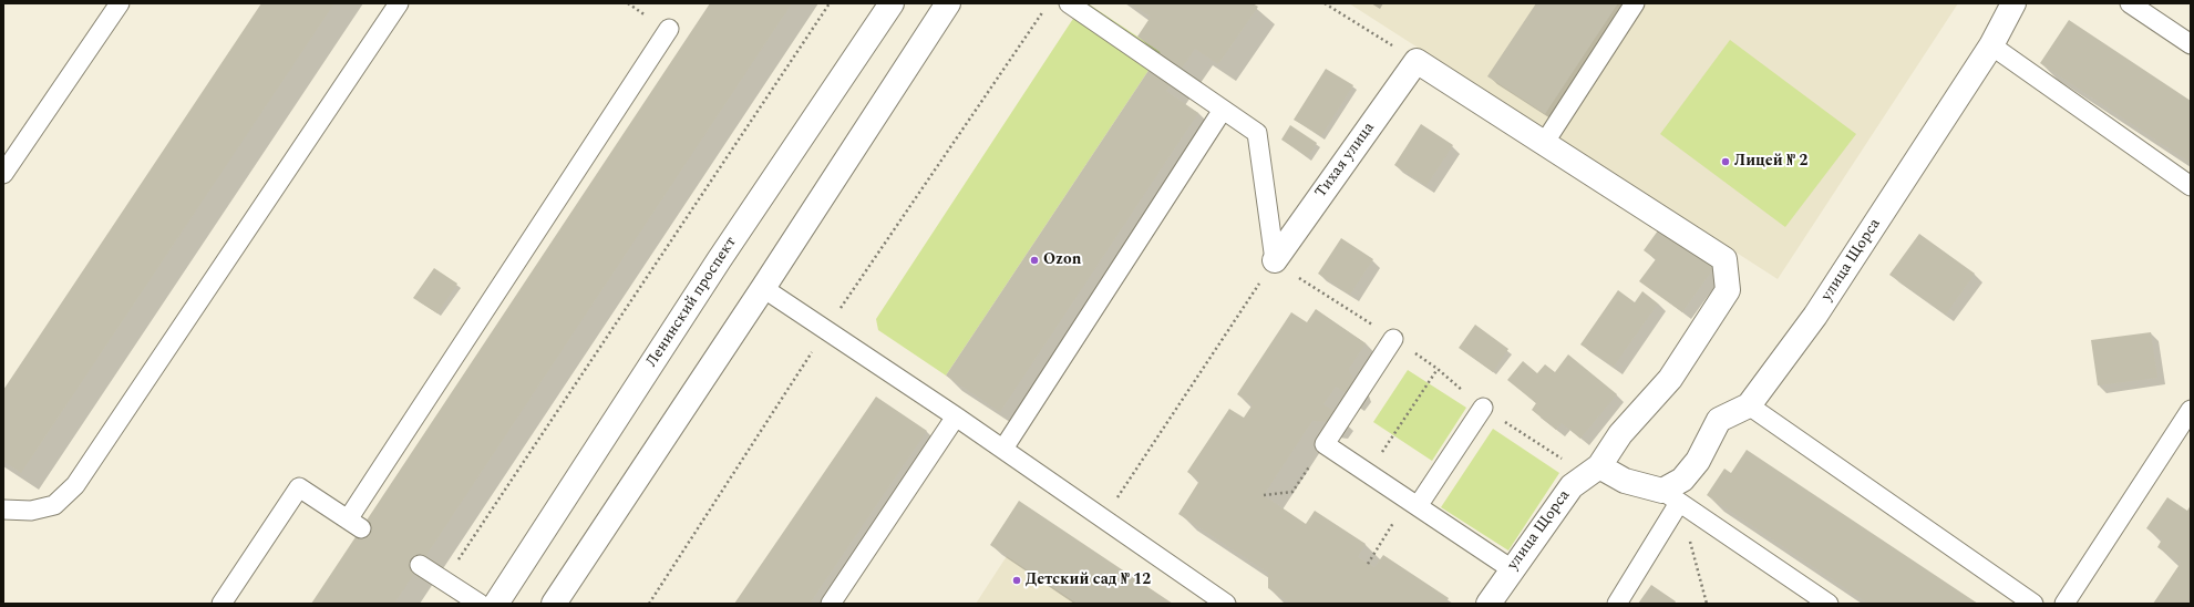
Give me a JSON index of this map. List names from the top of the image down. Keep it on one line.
{"streets":{"street":["Тихая улица","улица Щорса","Ленинский проспект"]},"places":["Лицей № 2","Ozon","Детский сад № 12"]}
